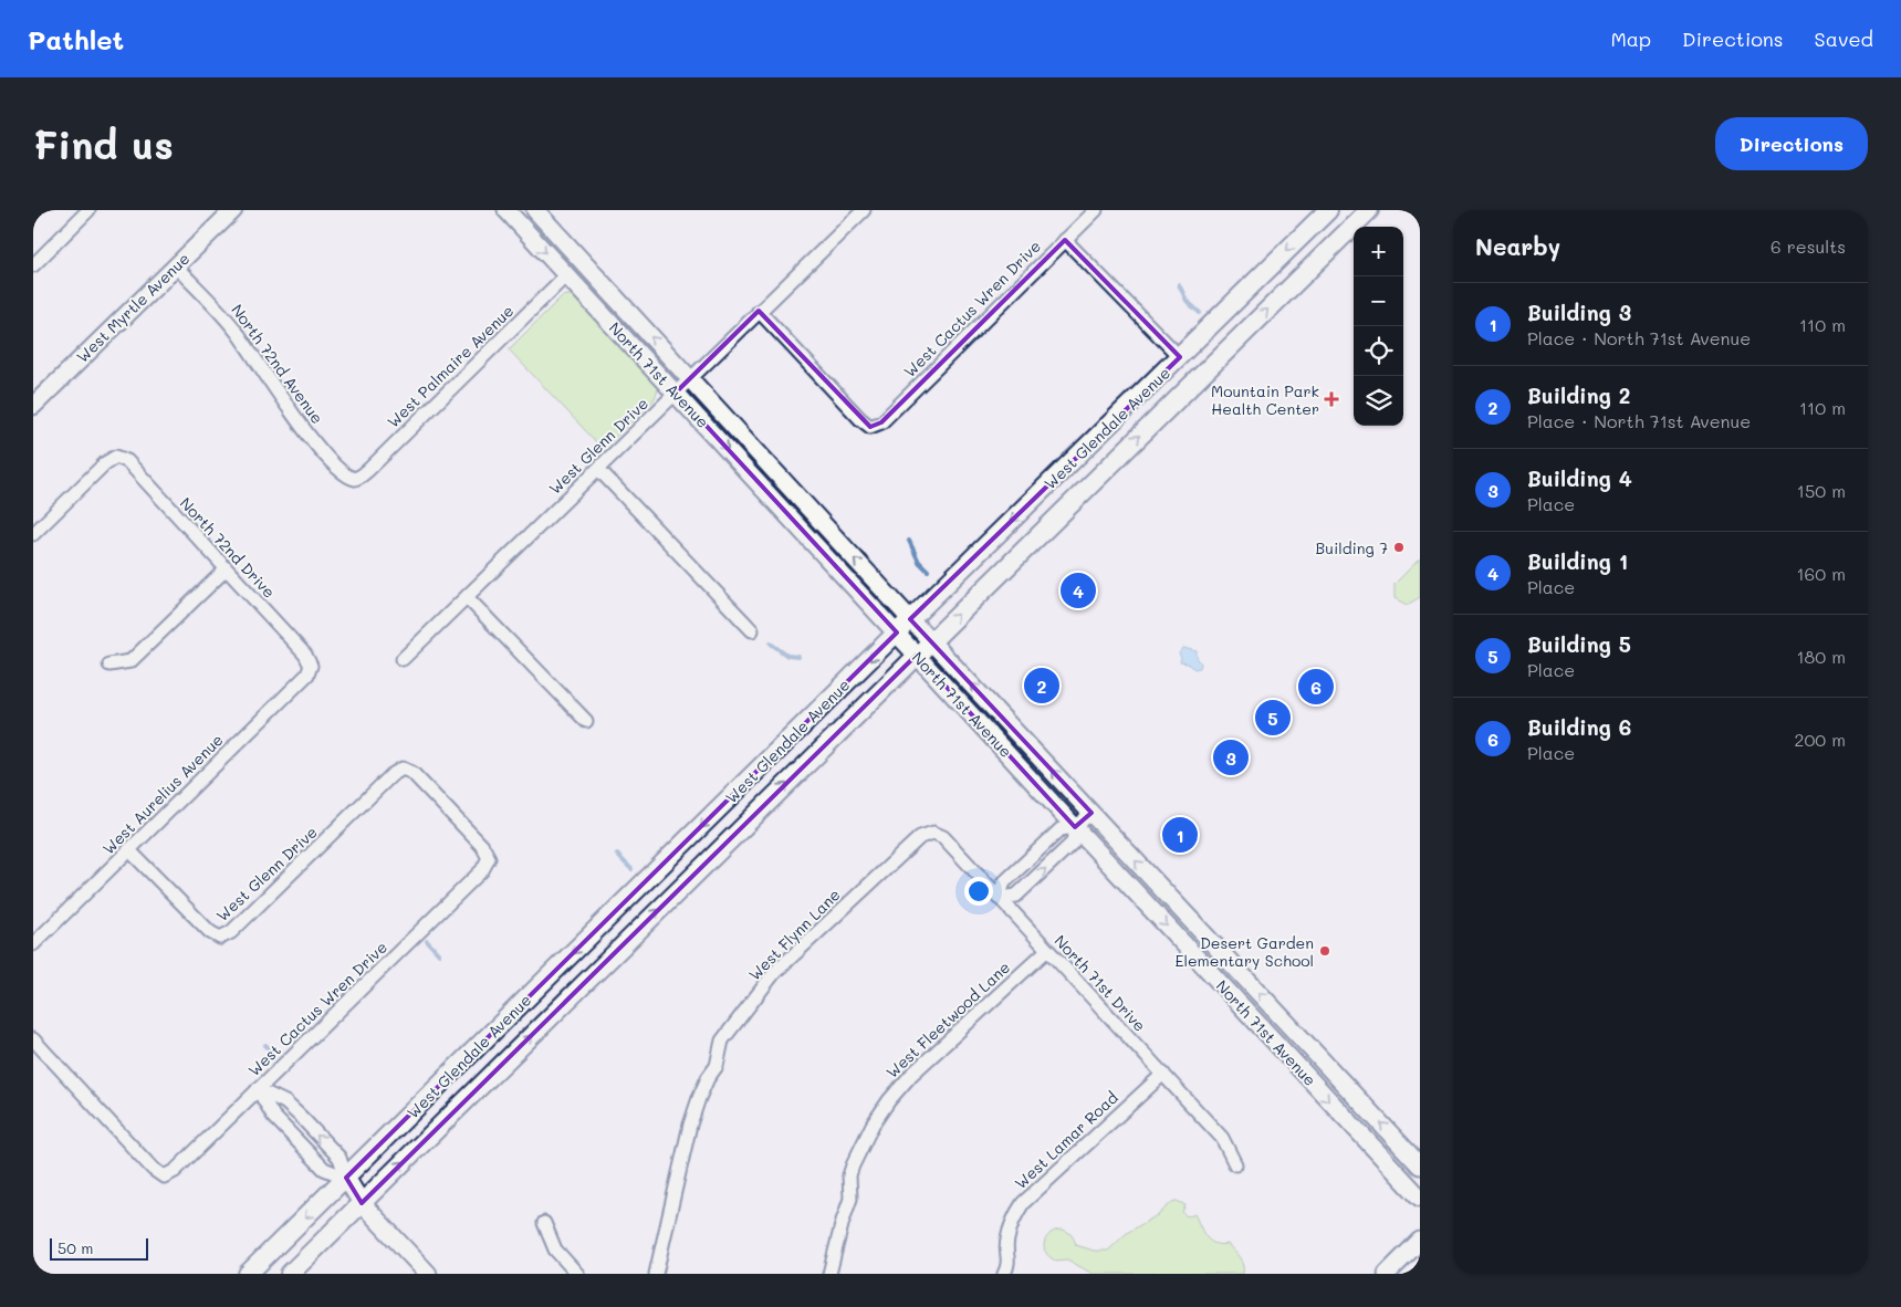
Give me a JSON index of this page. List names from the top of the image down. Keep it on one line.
{"streets":{"main road":["West Glendale Avenue"],"street":["West Myrtle Avenue","West Cactus Wren Drive","North 72nd Avenue","West Palmaire Avenue","North 71st Avenue","West Glenn Drive","North 72nd Drive","West Aurelius Avenue","West Flynn Lane","North 71st Drive","West Fleetwood Lane","West Lamar Road"]},"crossings":[["West Myrtle Avenue","North 72nd Avenue"],["West Cactus Wren Drive","West Glenn Drive"],["North 72nd Avenue","West Palmaire Avenue"],["West Palmaire Avenue","North 71st Avenue"],["North 71st Avenue","West Glendale Avenue"],["North 71st Avenue","West Glenn Drive"],["West Glenn Drive","West Aurelius Avenue"],["North 72nd Drive","West Aurelius Avenue"],["West Flynn Lane","North 71st Drive"],["North 71st Drive","West Fleetwood Lane"],["North 71st Drive","West Lamar Road"]],"places":{"health":["Mountain Park Health Center"],"other":["Building 7","Desert Garden Elementary School"]},"scale_bar":"50 m","page":{"header":"Pathlet","nav":["Map","Directions","Saved"],"buttons":"Directions","title":"Find us","heading":["Nearby","6 results"],"map_buttons":["+","−"],"list":[{"mark":"1","name":"Building 3","note":"Place · North 71st Avenue","value":"110 m"},{"mark":"2","name":"Building 2","note":"Place · North 71st Avenue","value":"110 m"},{"mark":"3","name":"Building 4","note":"Place","value":"150 m"},{"mark":"4","name":"Building 1","note":"Place","value":"160 m"},{"mark":"5","name":"Building 5","note":"Place","value":"180 m"},{"mark":"6","name":"Building 6","note":"Place","value":"200 m"}],"pins":["4","2","6","5","3","1"],"scale":"50 m"}}
